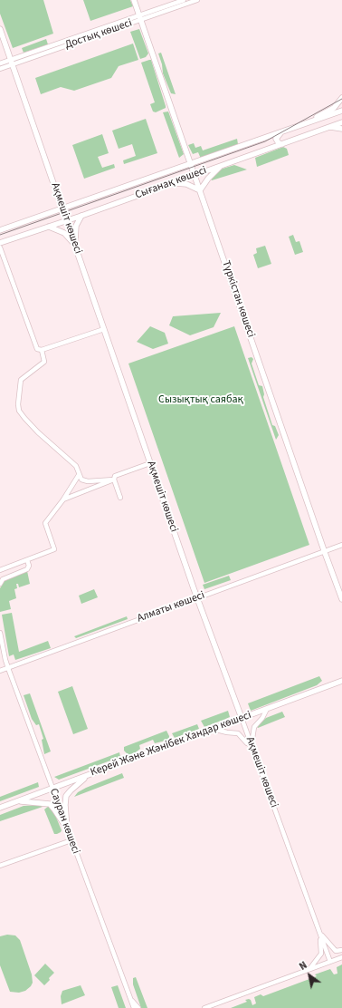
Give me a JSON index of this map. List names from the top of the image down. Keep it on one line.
{"streets":{"main road":["Сығанақ көшесі","Ақмешіт көшесі","Түркістан көшесі","Керей Және Жәнібек Хандар көшесі"],"street":["Достық көшесі","Алматы көшесі","Сауран көшесі"]},"crossings":[["Достық көшесі","Ақмешіт көшесі"],["Достық көшесі","Түркістан көшесі"],["Сығанақ көшесі","Ақмешіт көшесі"],["Сығанақ көшесі","Түркістан көшесі"],["Ақмешіт көшесі","Алматы көшесі"],["Ақмешіт көшесі","Керей Және Жәнібек Хандар көшесі"],["Түркістан көшесі","Алматы көшесі"],["Алматы көшесі","Сауран көшесі"],["Керей Және Жәнібек Хандар көшесі","Сауран көшесі"]],"parks":["Сызықтық саябақ"],"north":"top left"}
